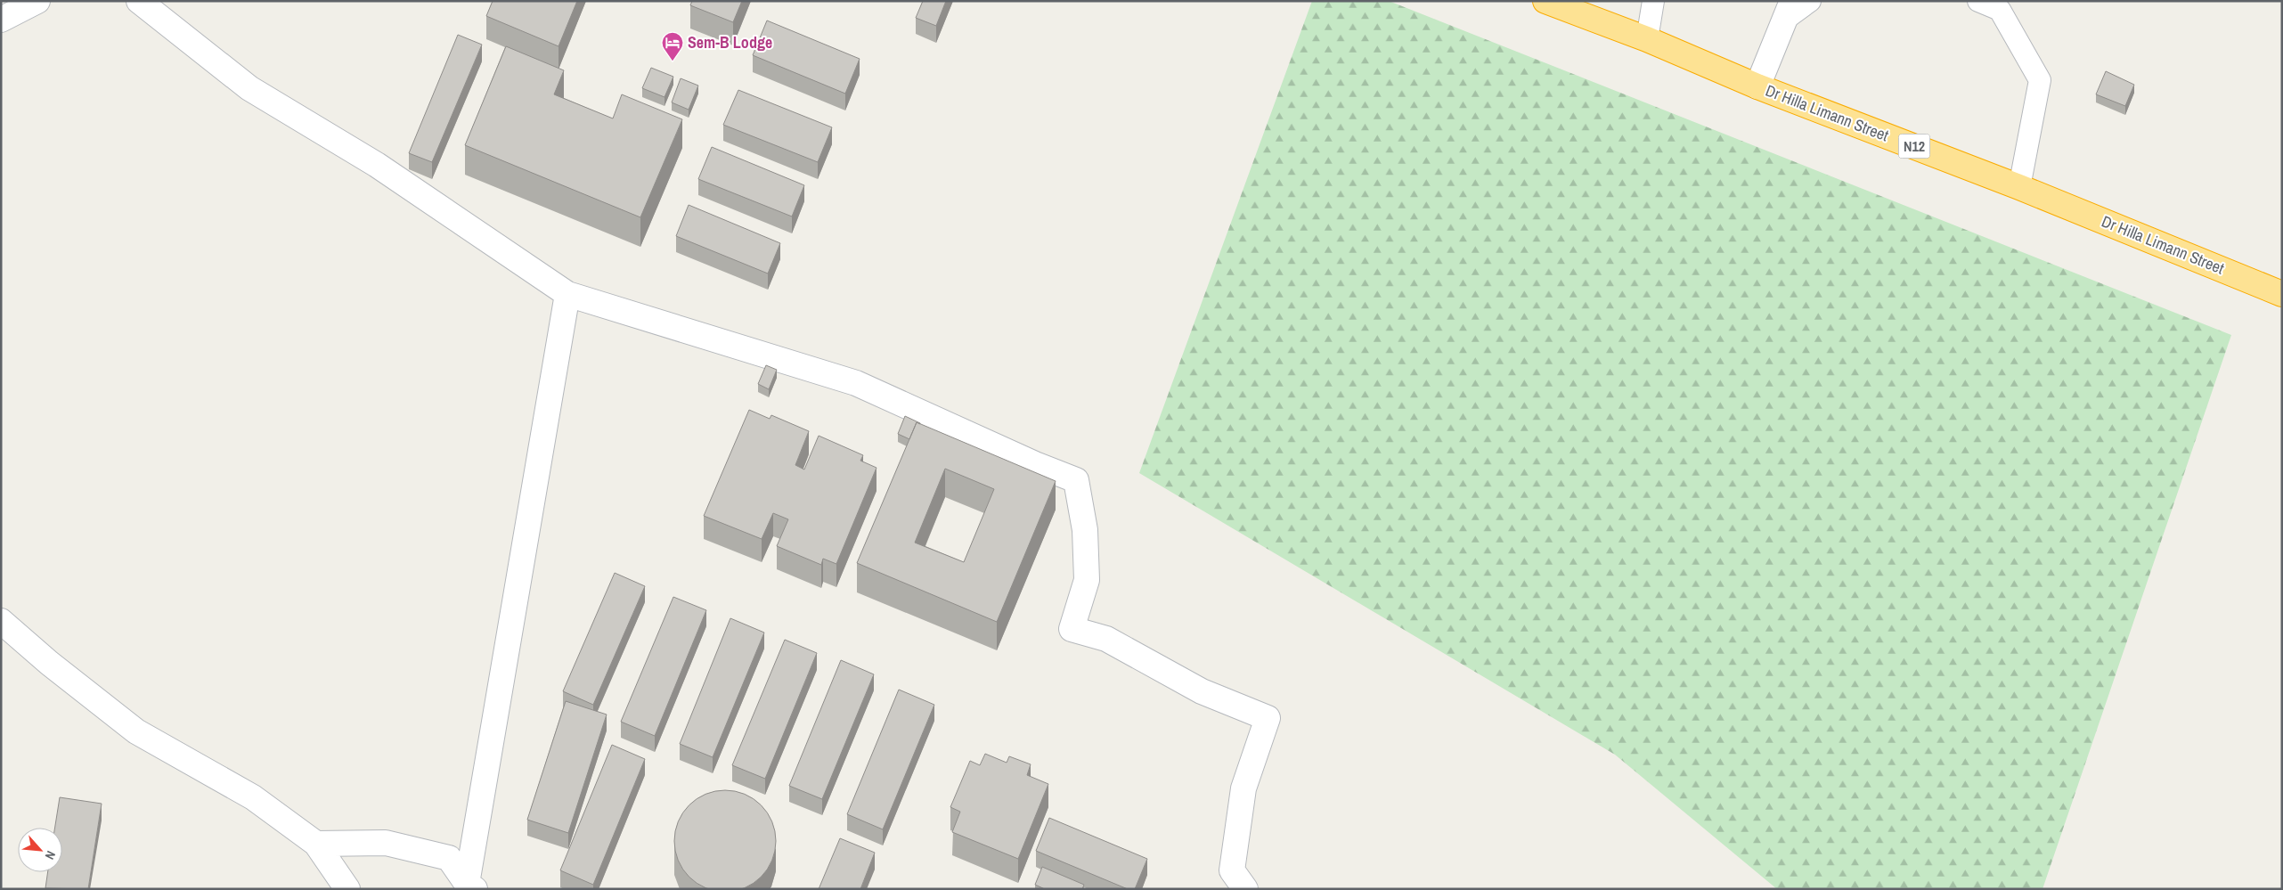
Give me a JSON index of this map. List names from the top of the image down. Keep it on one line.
{"streets":{"highway":["Dr Hilla Limann Street","N12"]},"places":{"hotel":["Sem-B Lodge"]},"north":"bottom right"}
